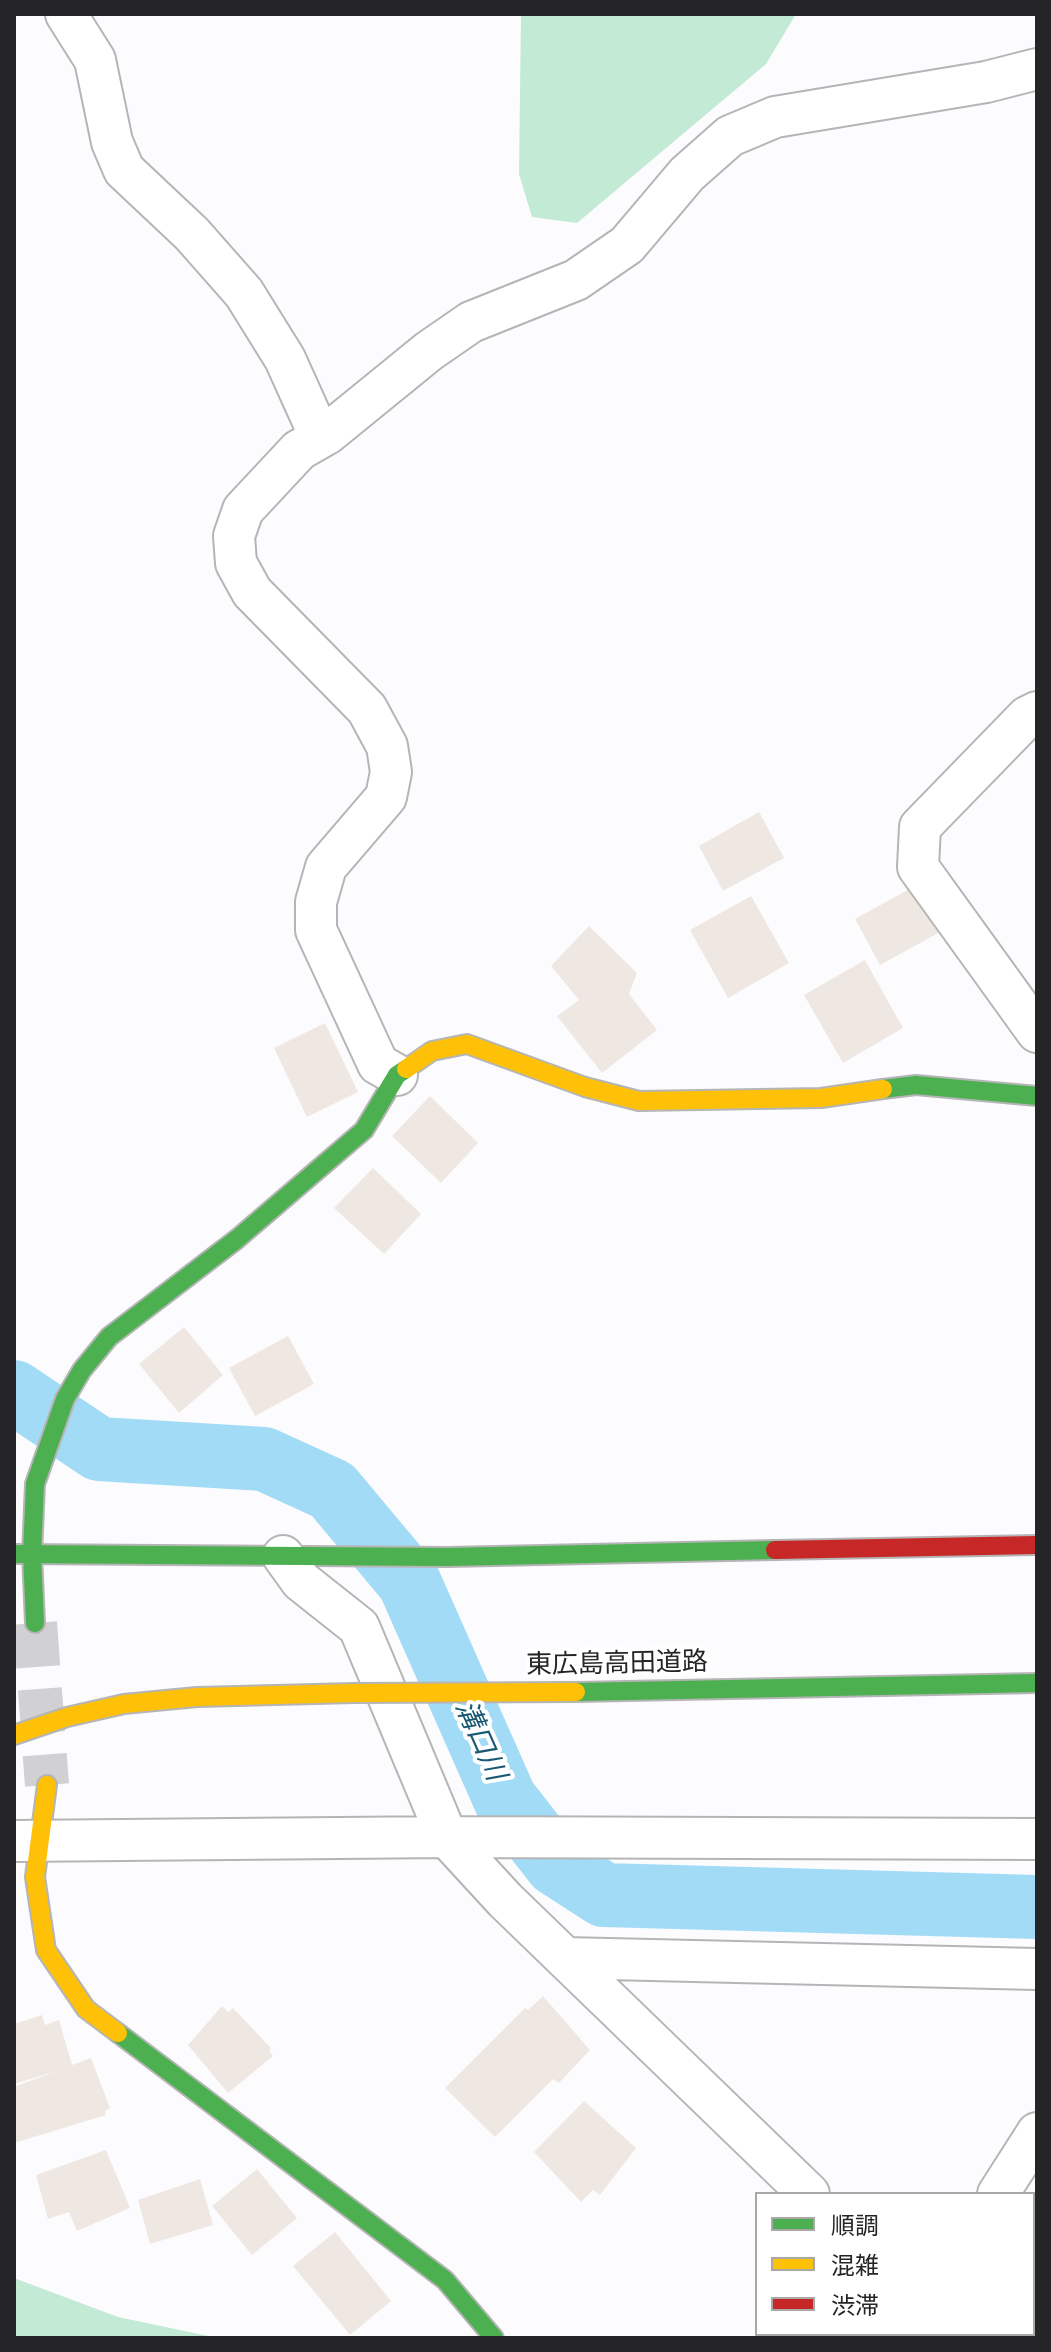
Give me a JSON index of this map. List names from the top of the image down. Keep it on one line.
{"streets":{"main road":["東広島高田道路"]},"water":["溝口川"],"legend":["順調","混雑","渋滞"]}
